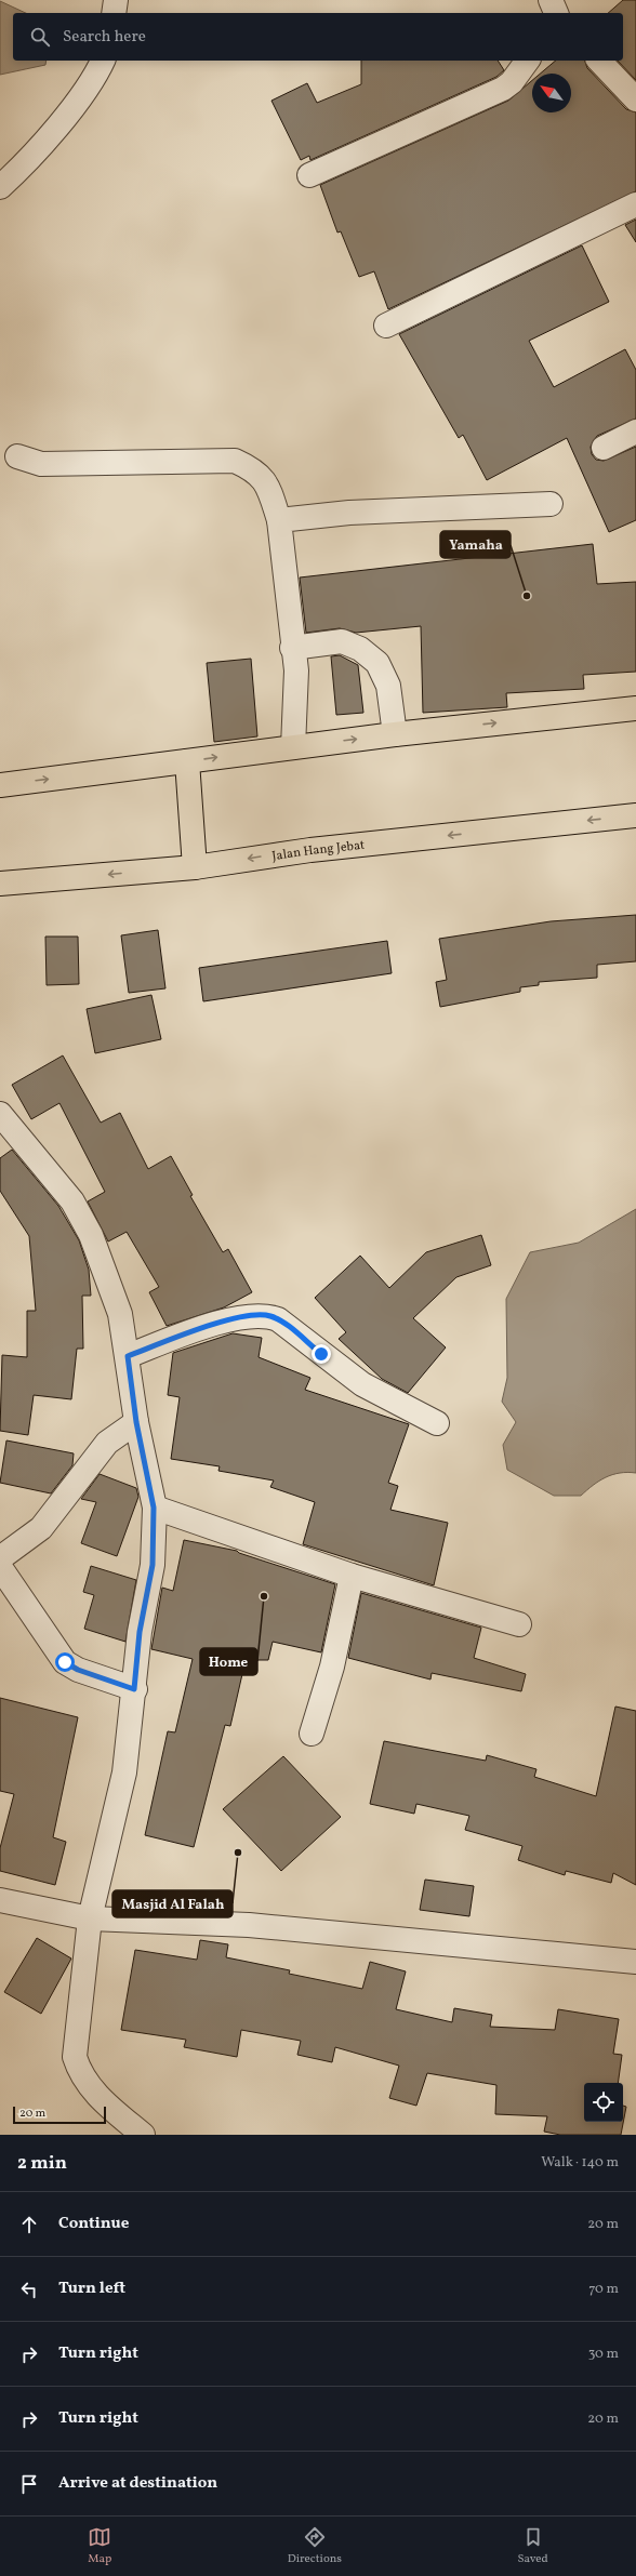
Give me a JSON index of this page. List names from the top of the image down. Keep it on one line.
{"streets":{"highway":["Jalan Hang Jebat"]},"places":["Yamaha","Home","Masjid Al Falah"],"scale_bar":"20 m","north":"top left","page":{"search":"Search here","scale":"20 m","heading":["2 min","Walk · 140 m"],"list":[["Continue","20 m"],["Turn left","70 m"],["Turn right","30 m"],["Turn right","20 m"],"Arrive at destination"],"nav":["Map","Directions","Saved"]}}
